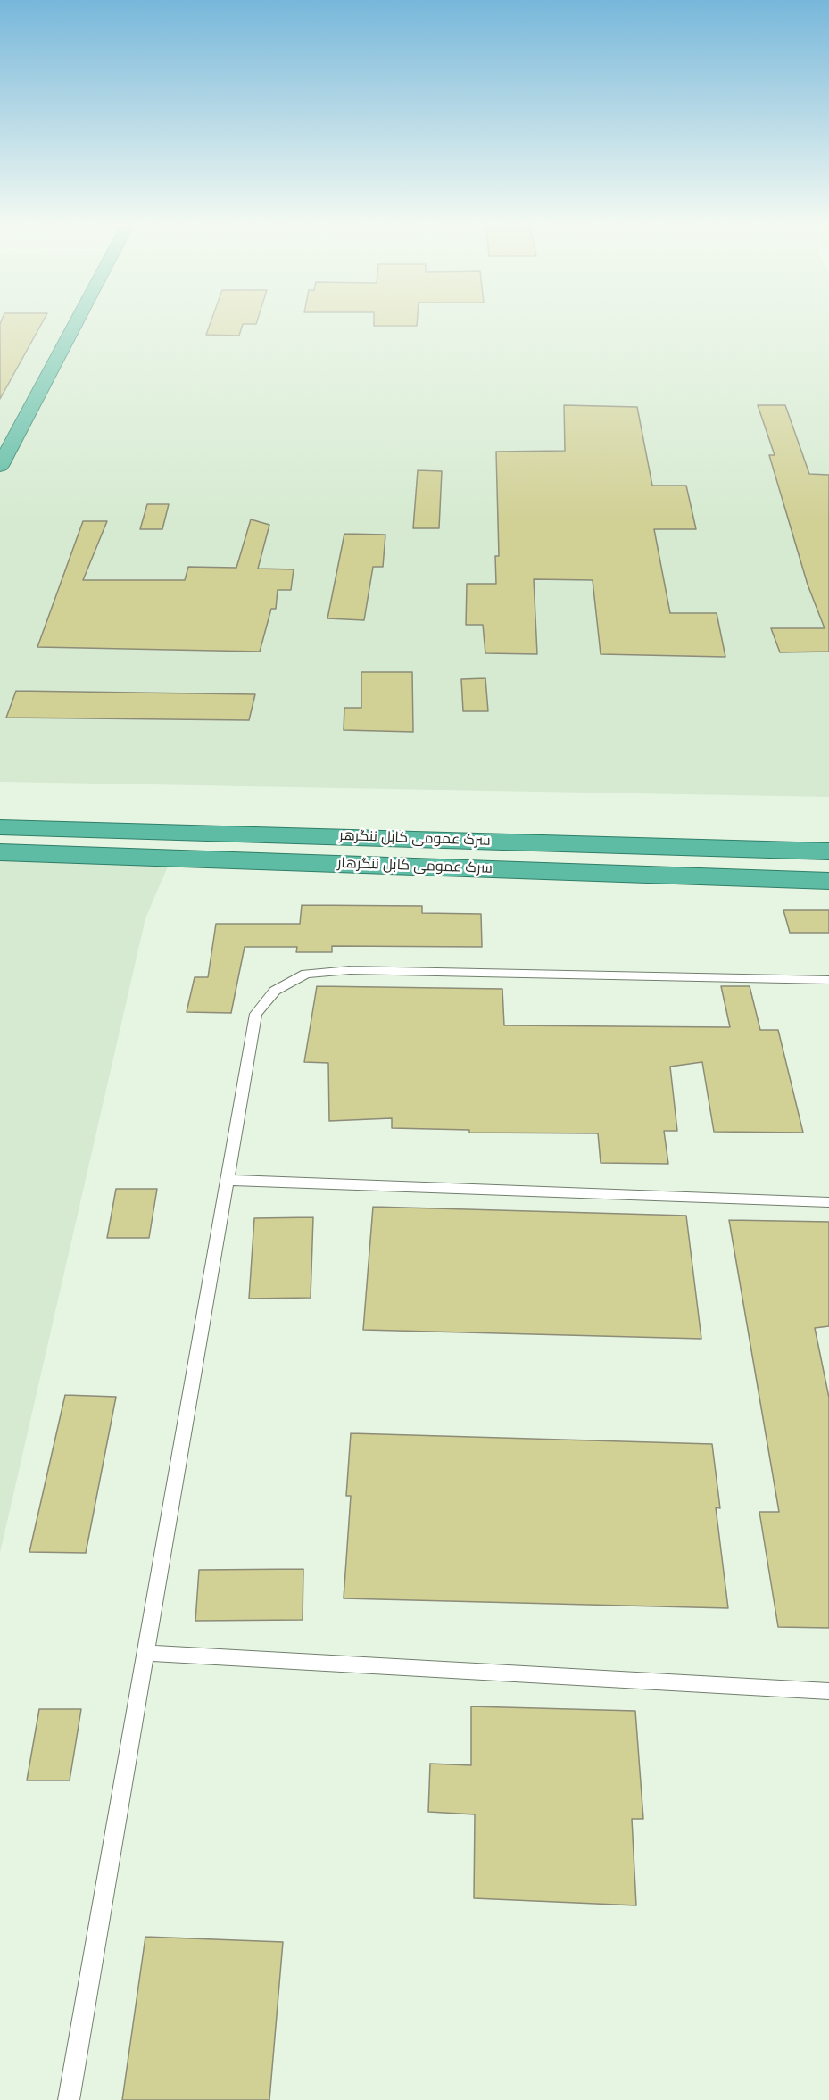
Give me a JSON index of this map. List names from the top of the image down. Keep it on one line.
{"streets":{"highway":["سرک عمومی کابل ننگرهر","سرک عمومی کابل ننگرهار"]}}
